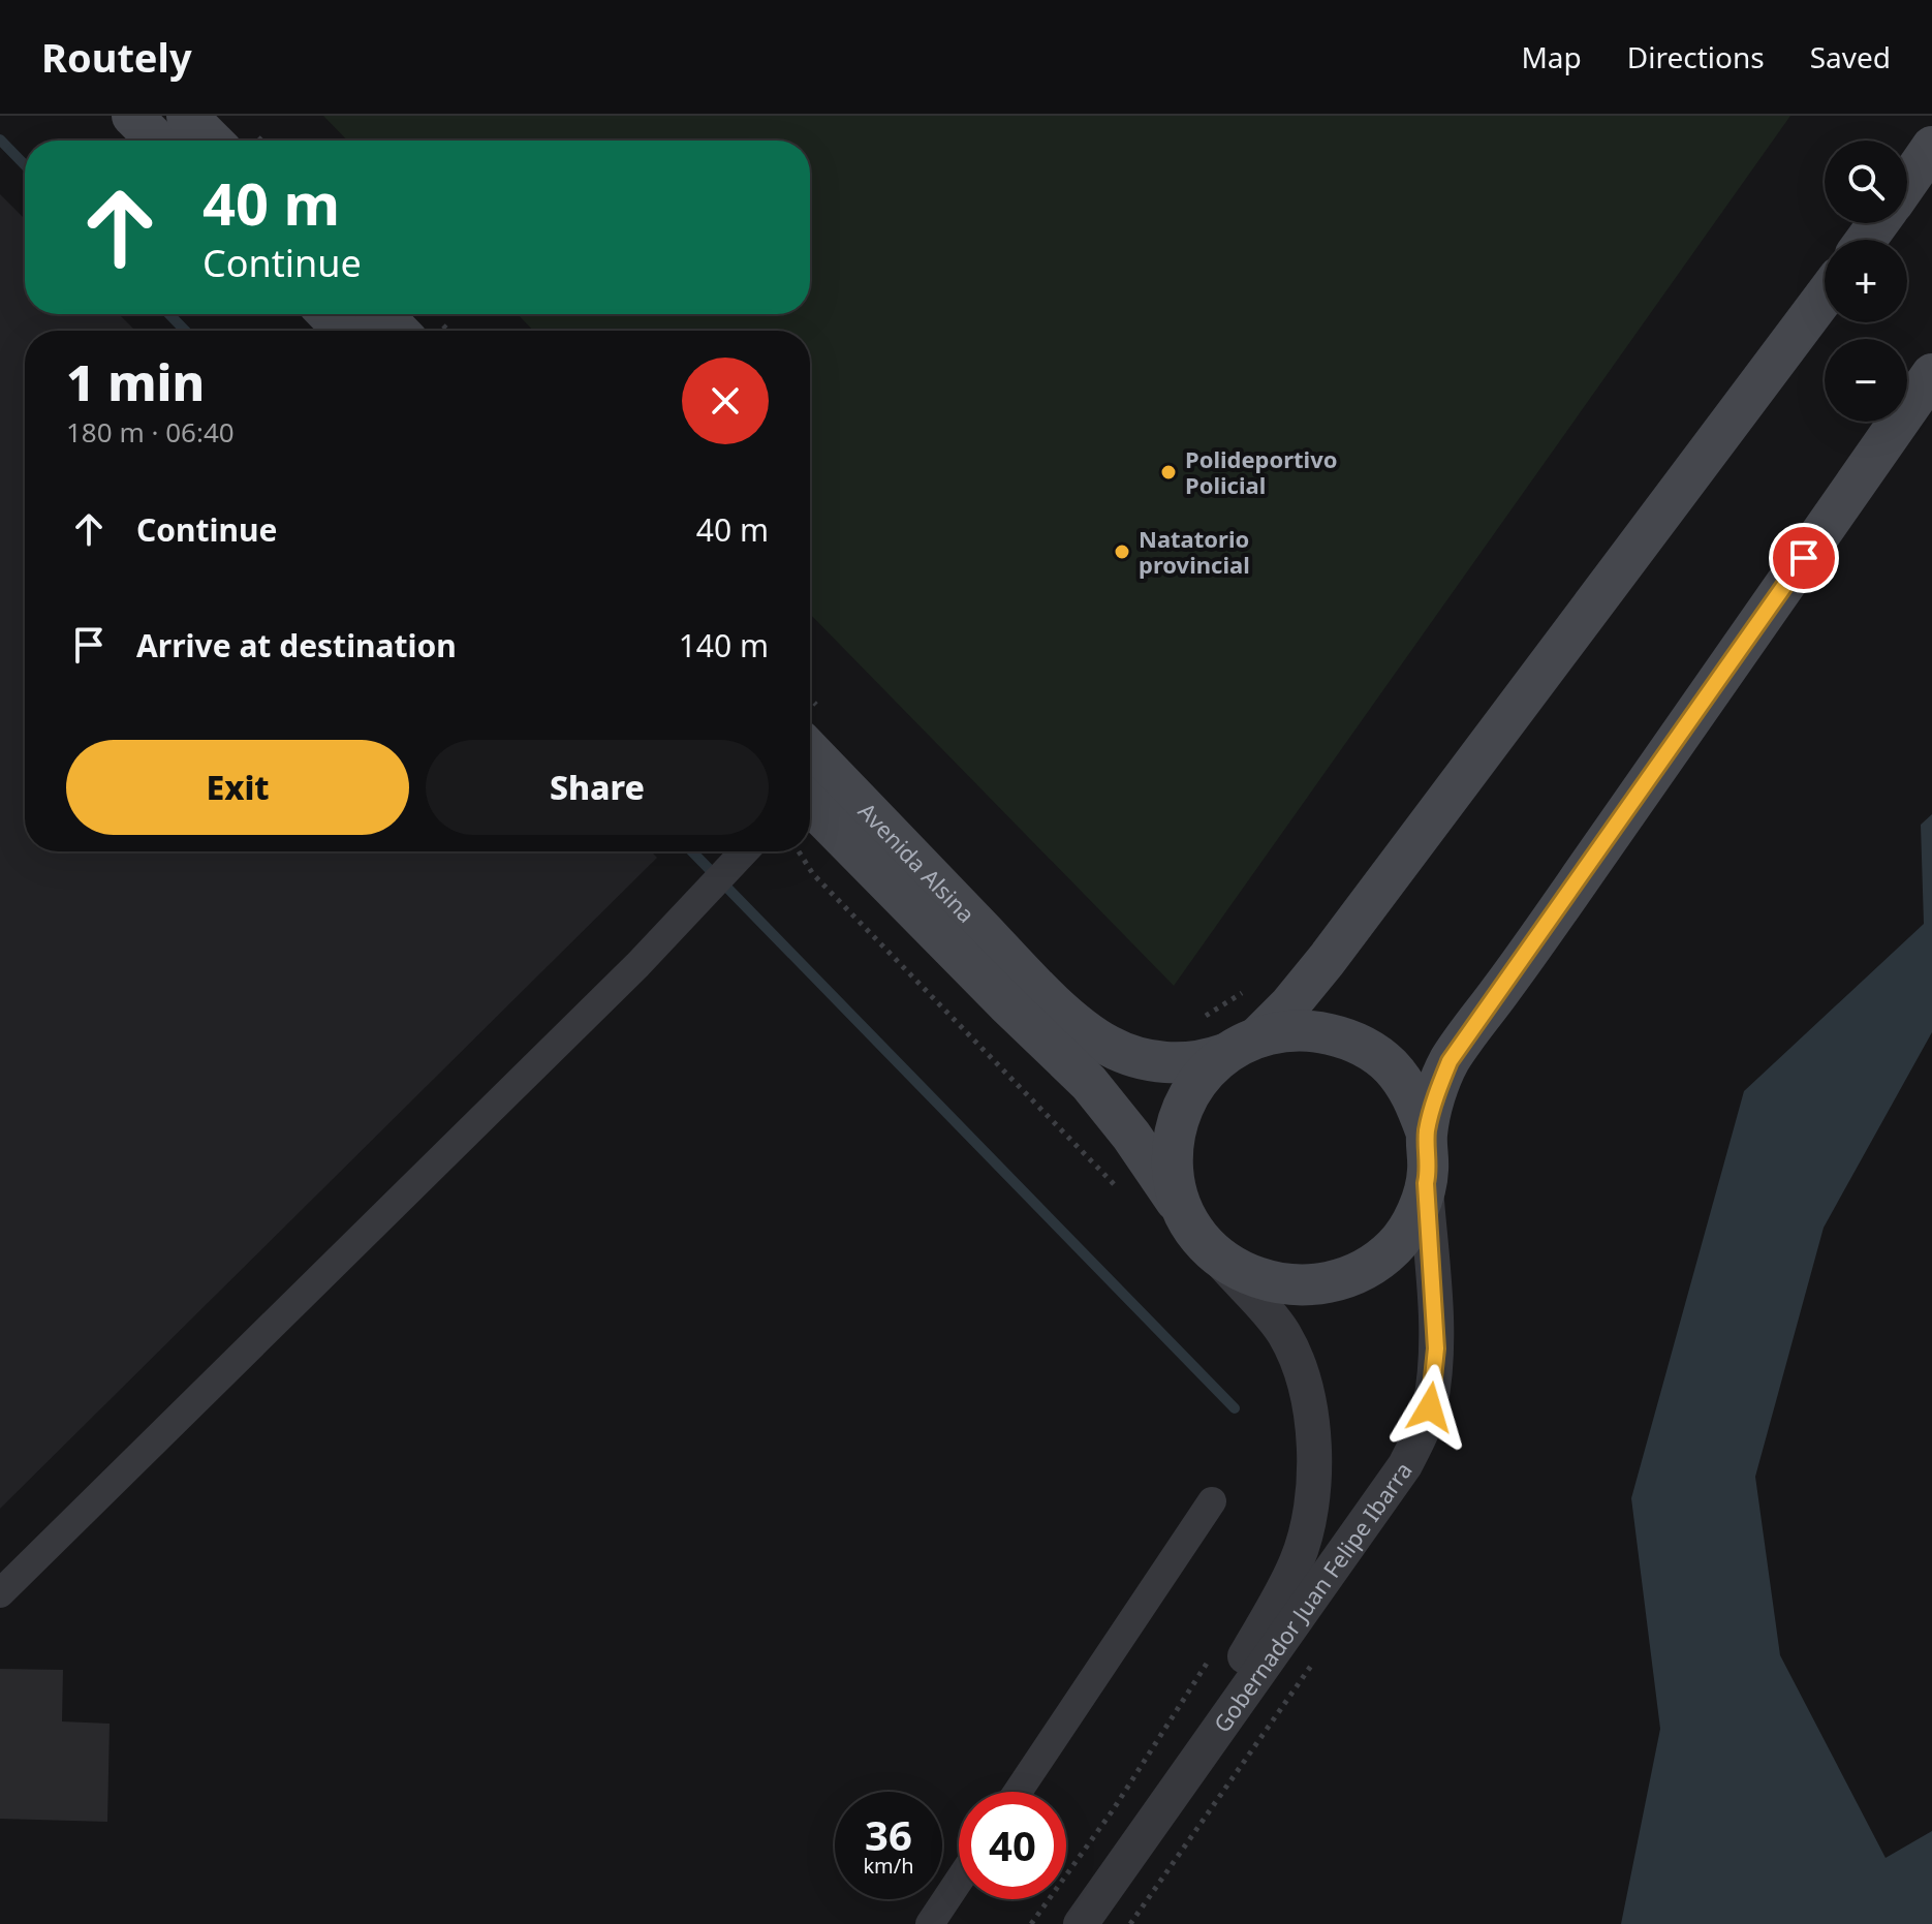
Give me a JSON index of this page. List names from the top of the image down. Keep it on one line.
{"streets":{"main road":["Avenida Alsina"],"street":["Gobernador Juan Felipe Ibarra"]},"places":["Polideportivo Policial","Natatorio provincial"],"page":{"header":"Routely","nav":["Map","Directions","Saved"],"map_buttons":["+","−"],"turn":["40 m","Continue"],"heading":["1 min","180 m · 06:40"],"list":[{"name":"Continue","value":"40 m"},{"name":"Arrive at destination","value":"140 m"}],"buttons":["Exit","Share"],"speed":"36 km/h","limit":"40"}}
